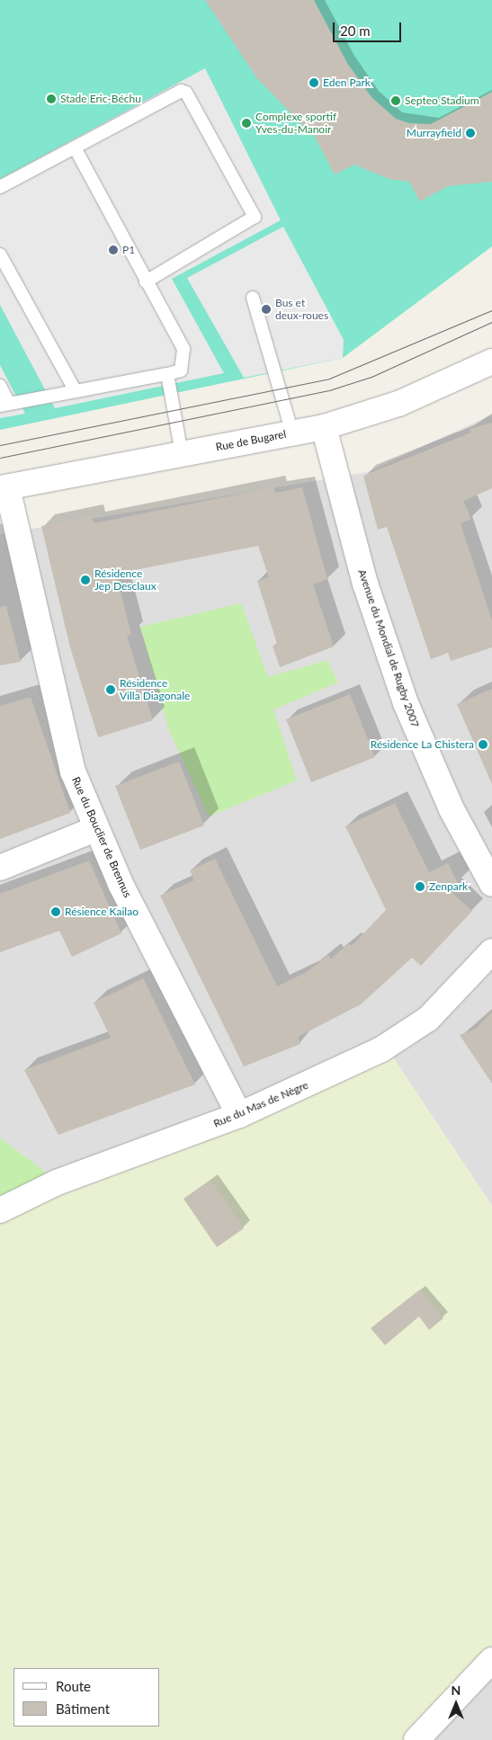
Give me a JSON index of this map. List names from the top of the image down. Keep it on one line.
{"streets":{"street":["Rue de Bugarel","Avenue du Mondial de Rugby 2007","Rue du Bouclier de Brennus","Rue du Mas de Nègre"]},"crossings":[["Rue de Bugarel","Avenue du Mondial de Rugby 2007"],["Rue de Bugarel","Rue du Bouclier de Brennus"],["Rue du Bouclier de Brennus","Rue du Mas de Nègre"]],"places":["Eden Park","Stade Eric-Béchu","Septeo Stadium","Complexe sportif Yves-du-Manoir","Murrayfield","P1","Bus et deux-roues","Résidence Jep Desclaux","Résidence Villa Diagonale","Résidence La Chistera","Zenpark","Résience Kailao"],"legend":["Route","Bâtiment"],"scale_bar":"20 m","north":"top"}
